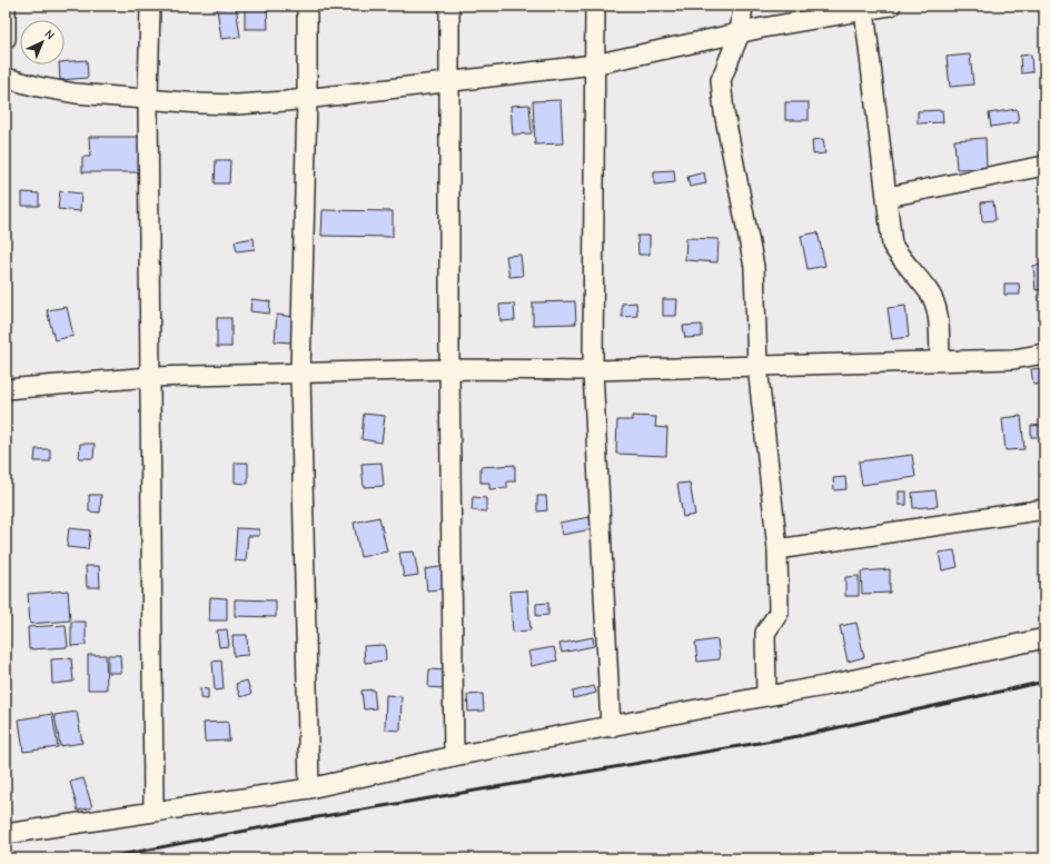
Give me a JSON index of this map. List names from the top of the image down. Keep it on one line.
{"north":"top right"}
